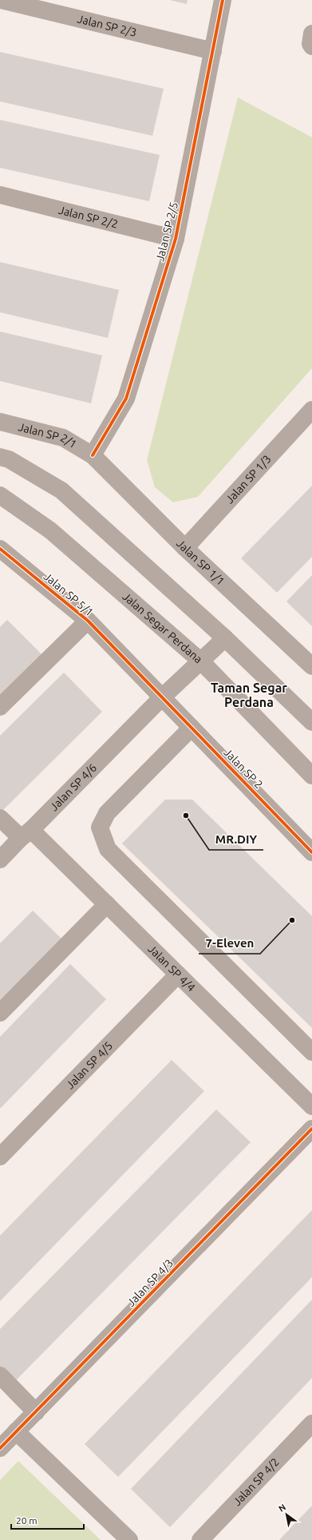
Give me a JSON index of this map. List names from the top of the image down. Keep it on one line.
{"streets":{"street":["Jalan SP 2/3","Jalan SP 2/2","Jalan SP 2/5","Jalan SP 2/1","Jalan SP 1/3","Jalan SP 1/1","Jalan SP 5/1","Jalan Segar Perdana","Jalan SP 2","Jalan SP 4/6","Jalan SP 4/4","Jalan SP 4/5","Jalan SP 4/3","Jalan SP 4/2"]},"crossings":[["Jalan SP 2/3","Jalan SP 2/5"],["Jalan SP 2/2","Jalan SP 2/5"],["Jalan SP 2/5","Jalan SP 2/1"],["Jalan SP 2/5","Jalan SP 1/1"],["Jalan SP 2/1","Jalan SP 1/1"],["Jalan SP 1/3","Jalan SP 1/1"],["Jalan SP 5/1","Jalan SP 2"],["Jalan SP 5/1","Jalan SP 4/6"],["Jalan Segar Perdana","Jalan SP 4/6"],["Jalan SP 2","Jalan SP 4/6"],["Jalan SP 4/6","Jalan SP 4/4"],["Jalan SP 4/4","Jalan SP 4/5"]],"districts":["Taman Segar Perdana"],"places":["MR.DIY","7-Eleven"],"scale_bar":"20 m","north":"top left"}
